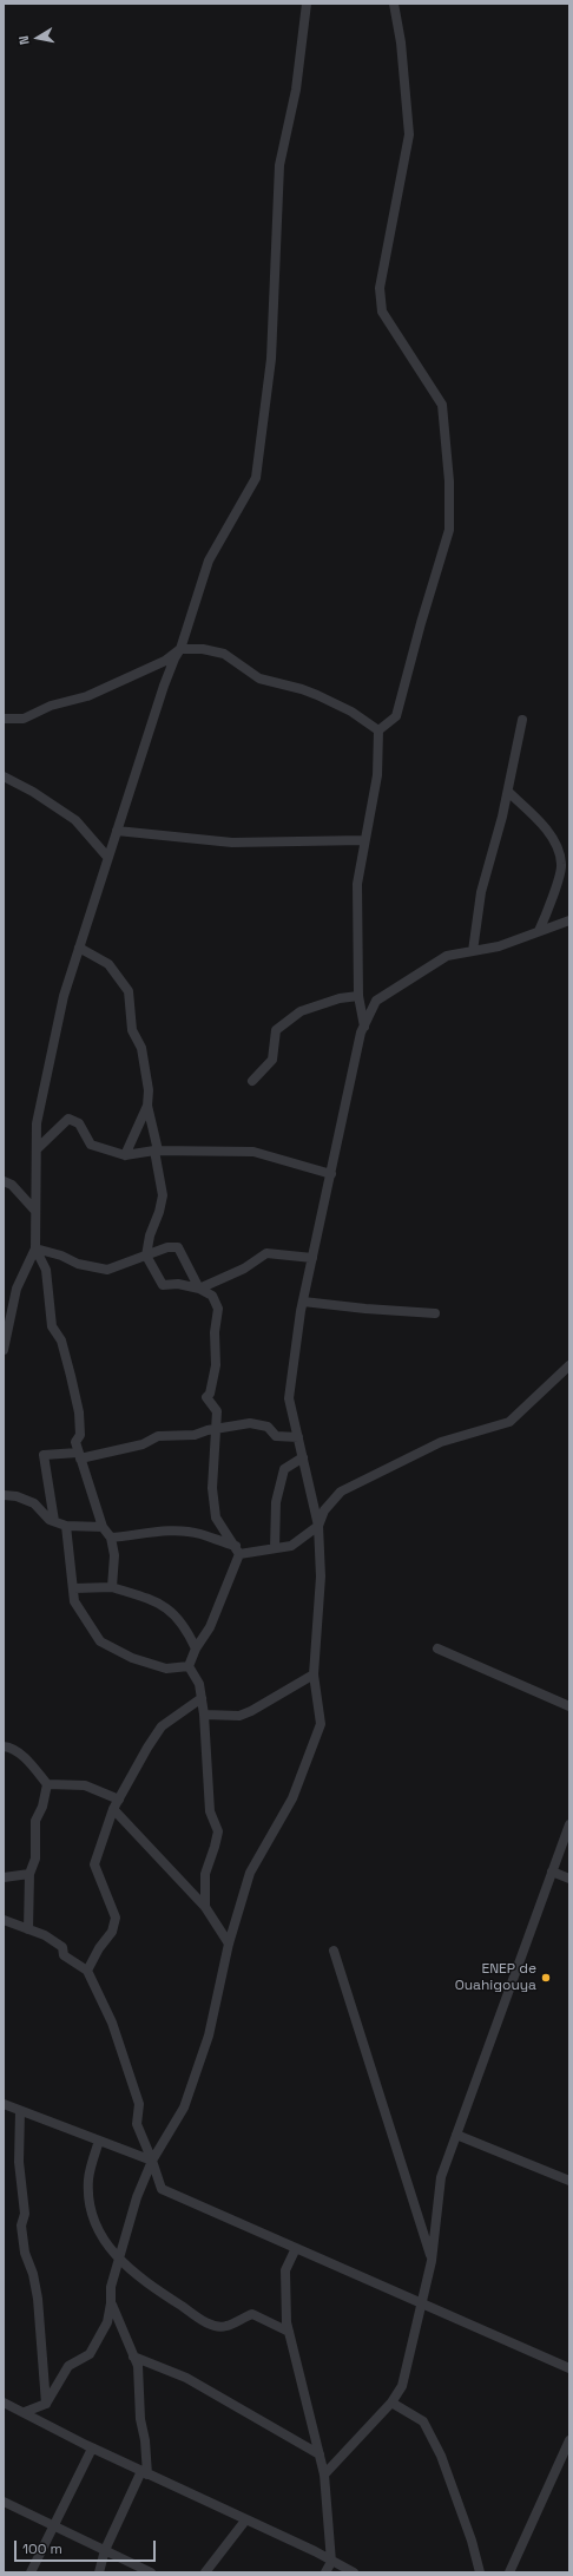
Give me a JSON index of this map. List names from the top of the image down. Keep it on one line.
{"places":["ENEP de Ouahigouya"],"scale_bar":"100 m","north":"left"}
